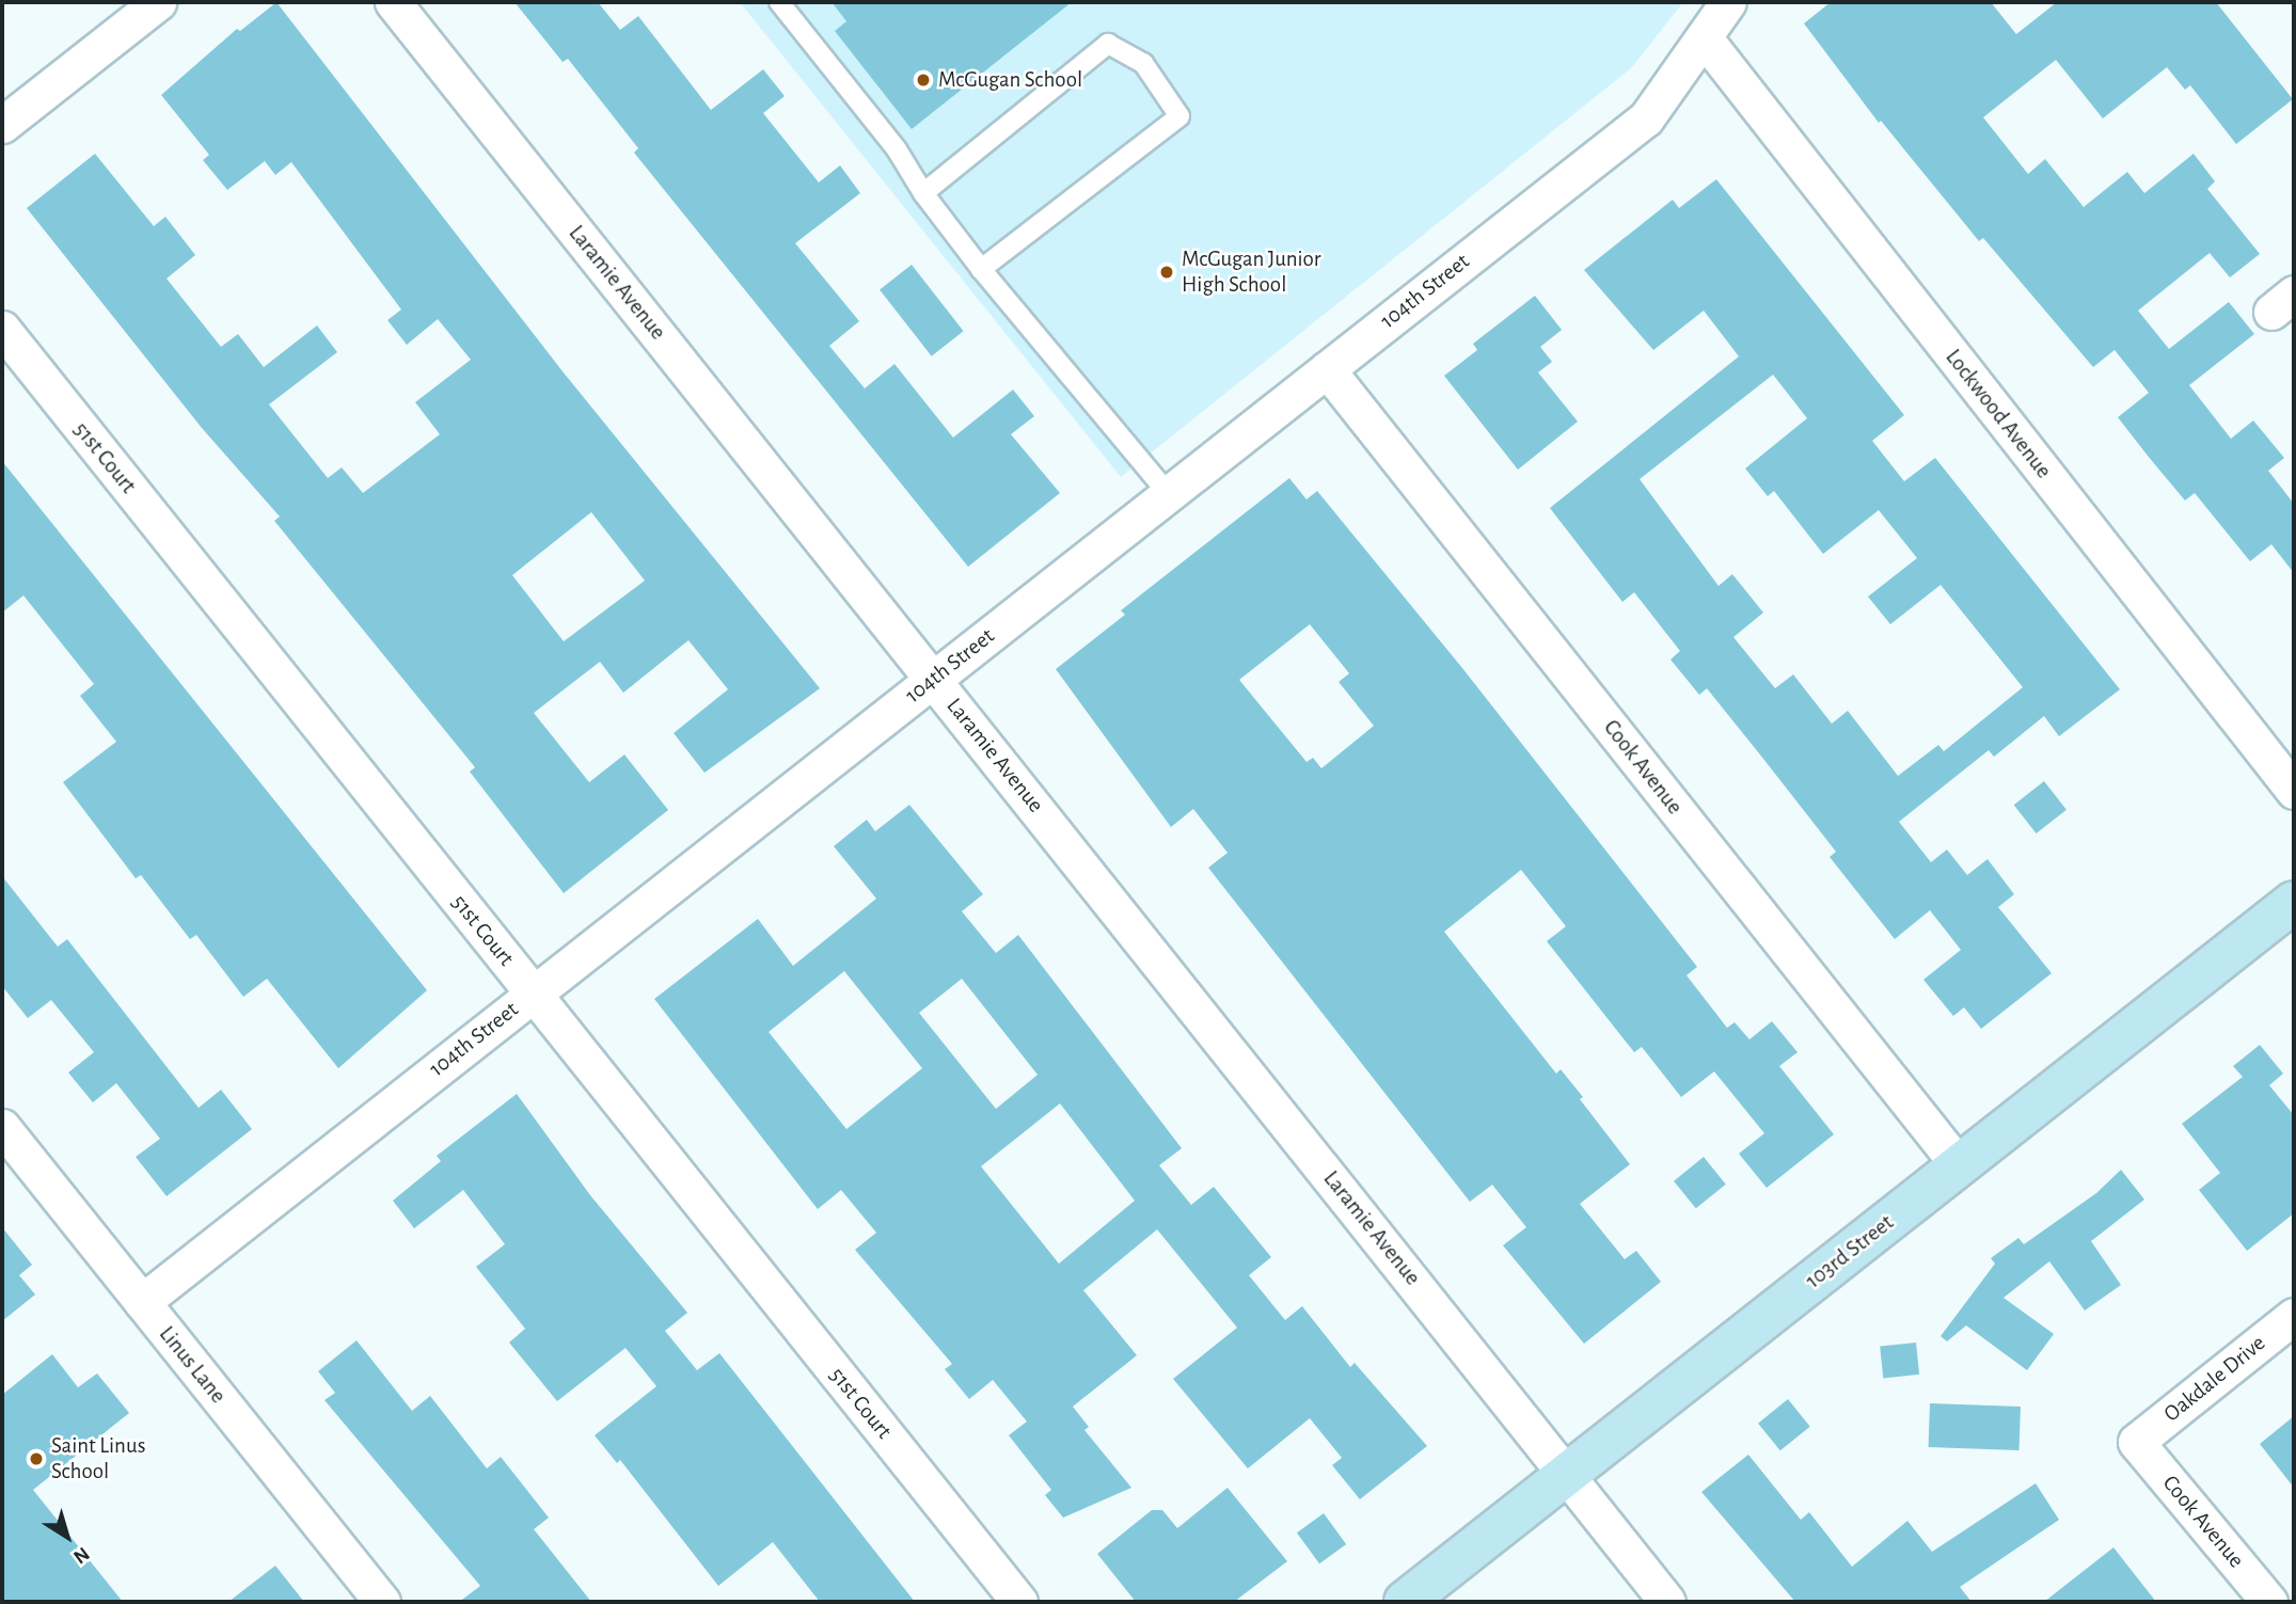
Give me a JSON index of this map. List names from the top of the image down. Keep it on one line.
{"streets":{"main road":["103rd Street"],"street":["Laramie Avenue","104th Street","Lockwood Avenue","51st Court","Cook Avenue","Linus Lane","Oakdale Drive"]},"crossings":[["Laramie Avenue","104th Street"],["Laramie Avenue","103rd Street"],["104th Street","Lockwood Avenue"],["104th Street","51st Court"],["104th Street","Cook Avenue"],["104th Street","Linus Lane"],["Cook Avenue","103rd Street"],["Cook Avenue","Oakdale Drive"]],"places":["McGugan School","McGugan Junior High School","Saint Linus School"],"north":"bottom right"}
